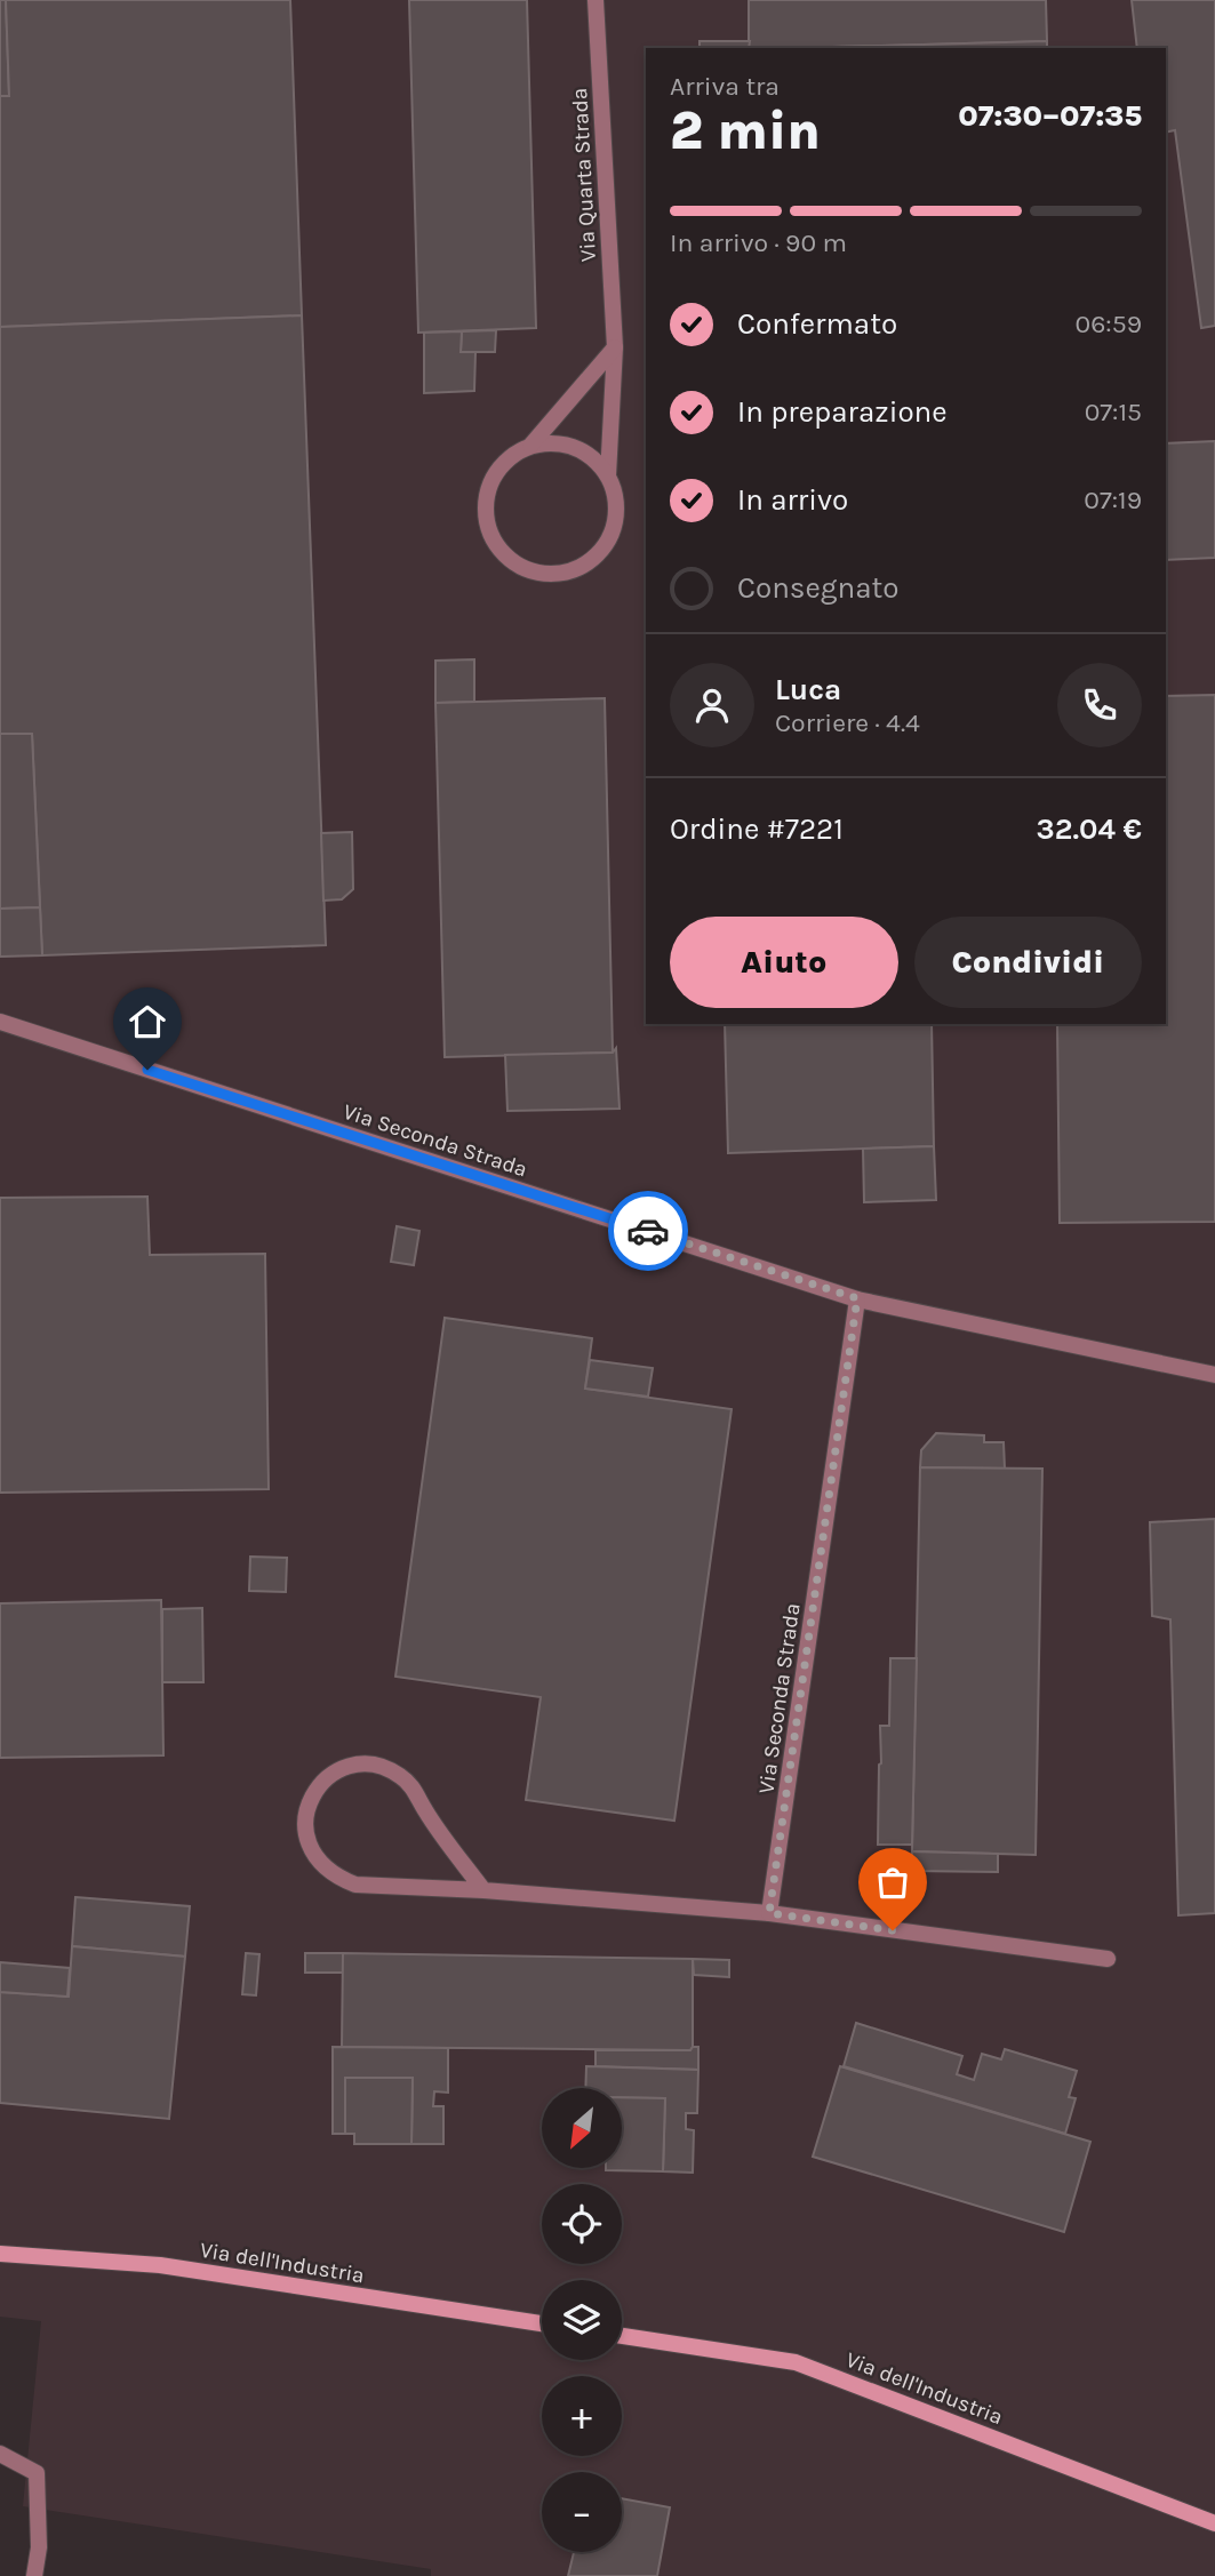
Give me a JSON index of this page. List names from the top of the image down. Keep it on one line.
{"streets":{"main road":["Via dell'Industria"],"street":["Via Quarta Strada","Via Seconda Strada"]},"north":"bottom left","page":{"heading":["2 min","Arriva tra","07:30–07:35"],"panel":["Luca","Corriere · 4.4","Ordine #7221","32.04 €"],"bar":"In arrivo · 90 m","list":[["Confermato","06:59"],["In preparazione","07:15"],["In arrivo","07:19"],"Consegnato"],"buttons":["Aiuto","Condividi"],"map_buttons":["+","−"]}}
